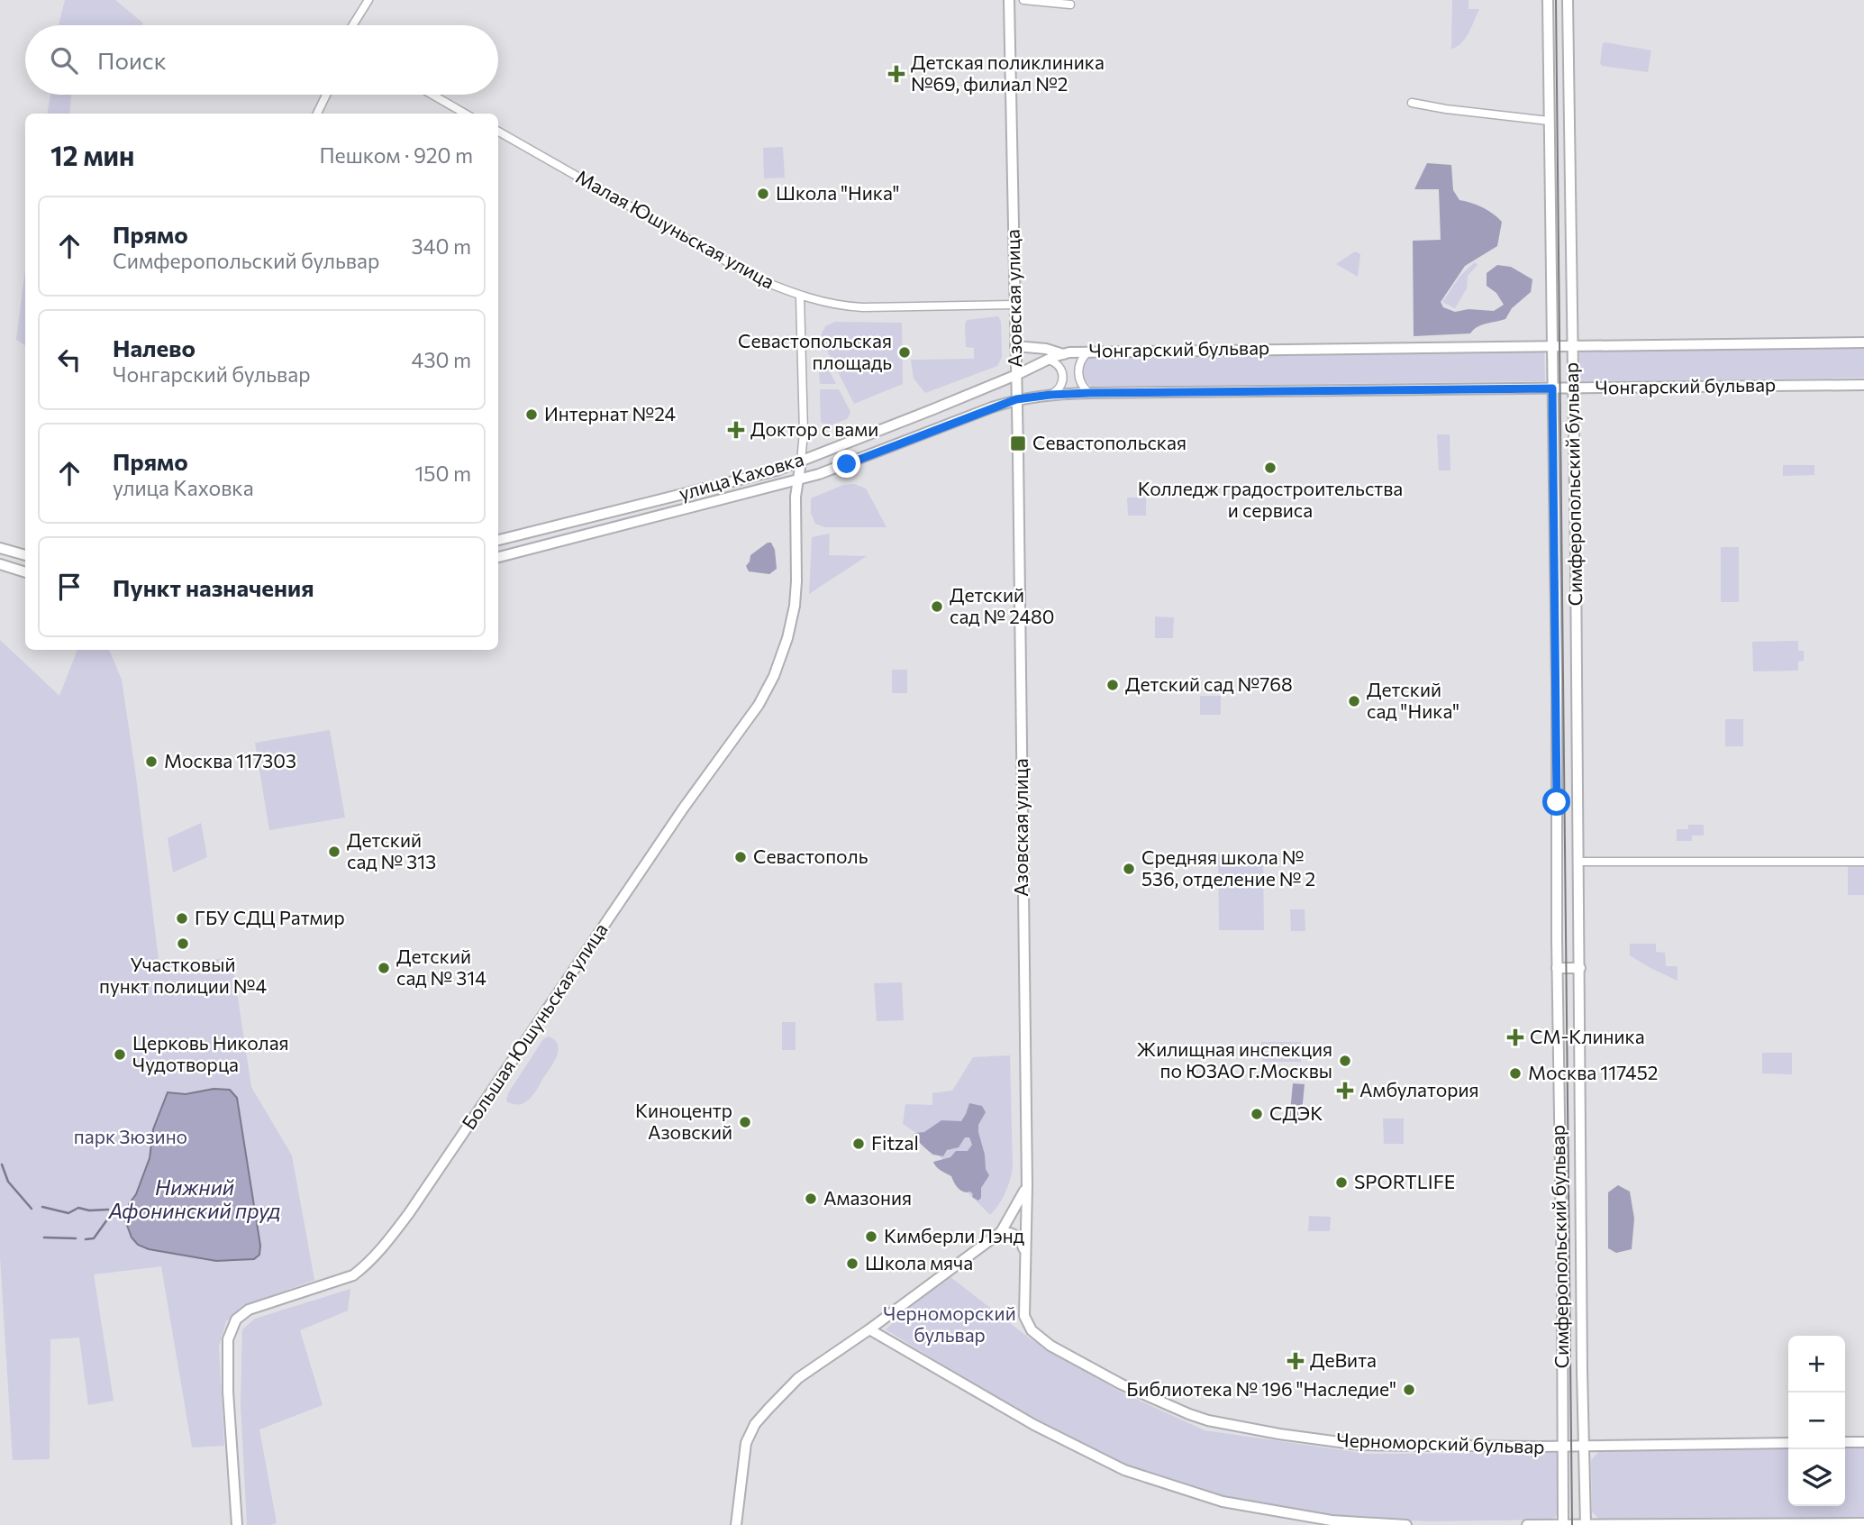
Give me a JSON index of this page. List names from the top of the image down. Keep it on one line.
{"streets":{"main road":["Азовская улица","Чонгарский бульвар","улица Каховка","Симферопольский бульвар","Большая Юшуньская улица","Черноморский бульвар"],"street":["Малая Юшуньская улица"]},"crossings":[["Малая Юшуньская улица","Азовская улица"],["Азовская улица","Чонгарский бульвар"],["Азовская улица","улица Каховка"],["Азовская улица","Черноморский бульвар"],["Чонгарский бульвар","улица Каховка"],["Чонгарский бульвар","Симферопольский бульвар"],["улица Каховка","Большая Юшуньская улица"],["Симферопольский бульвар","Черноморский бульвар"]],"water":["Нижний Афонинский пруд"],"parks":["парк Зюзино","Черноморский бульвар"],"places":{"health":["Детская поликлиника №69, филиал №2","Доктор с вами","СМ-Клиника","Амбулатория","ДеВита"],"other":["Школа \"Ника\"","Севастопольская площадь","Интернат №24","Колледж градостроительства и сервиса","Детский сад № 2480","Детский сад №768","Детский сад \"Ника\"","Москва 117303","Детский сад № 313","Севастополь","Средняя школа № 536, отделение № 2","ГБУ СДЦ Ратмир","Участковый пункт полиции №4","Детский сад № 314","Церковь Николая Чудотворца","Жилищная инспекция по ЮЗАО г.Москвы","Москва 117452","СДЭК","Киноцентр Азовский","Fitzal","SPORTLIFE","Амазония","Кимберли Лэнд","Школа мяча","Библиотека № 196 \"Наследие\""],"transit":["Севастопольская"]},"page":{"search":"Поиск","heading":["12 мин","Пешком · 920 m"],"list":[["Прямо","Симферопольский бульвар","340 m"],["Налево","Чонгарский бульвар","430 m"],["Прямо","улица Каховка","150 m"],"Пункт назначения"],"map_buttons":["+","−"]}}
